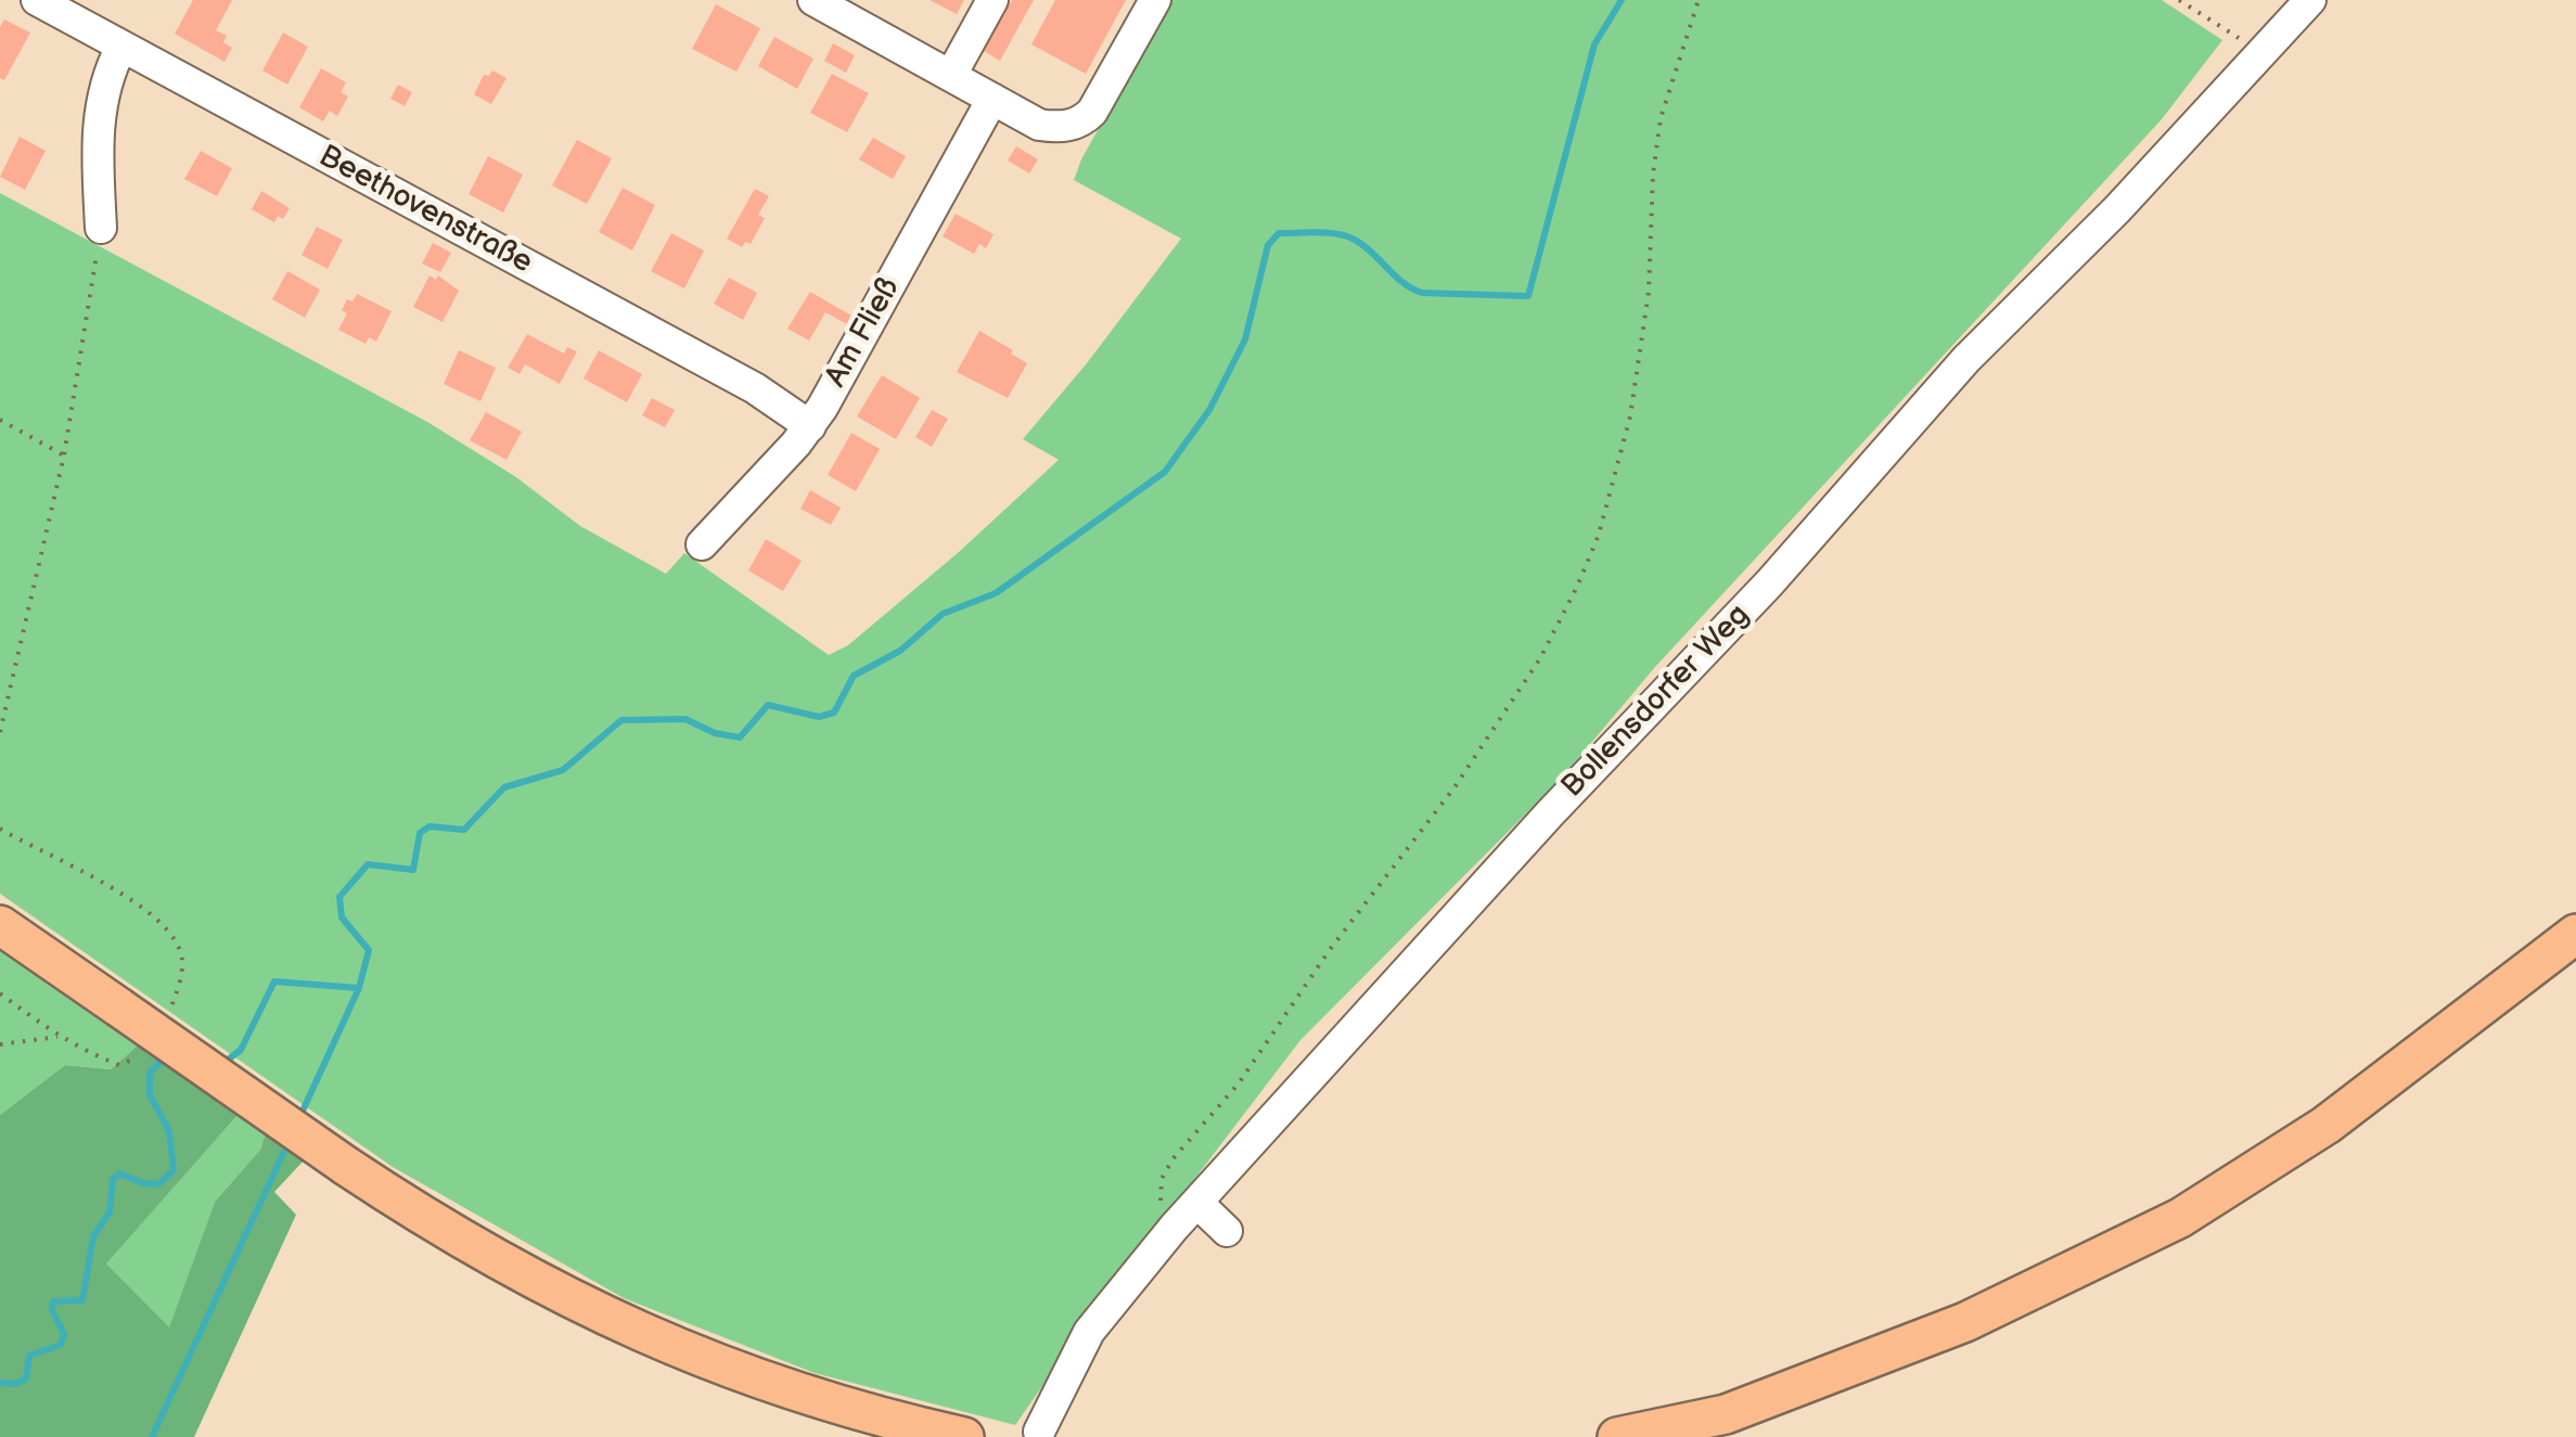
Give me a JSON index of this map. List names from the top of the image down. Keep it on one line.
{"streets":{"street":["Beethovenstraße","Am Fließ","Bollensdorfer Weg"]},"crossings":[["Beethovenstraße","Am Fließ"]]}
